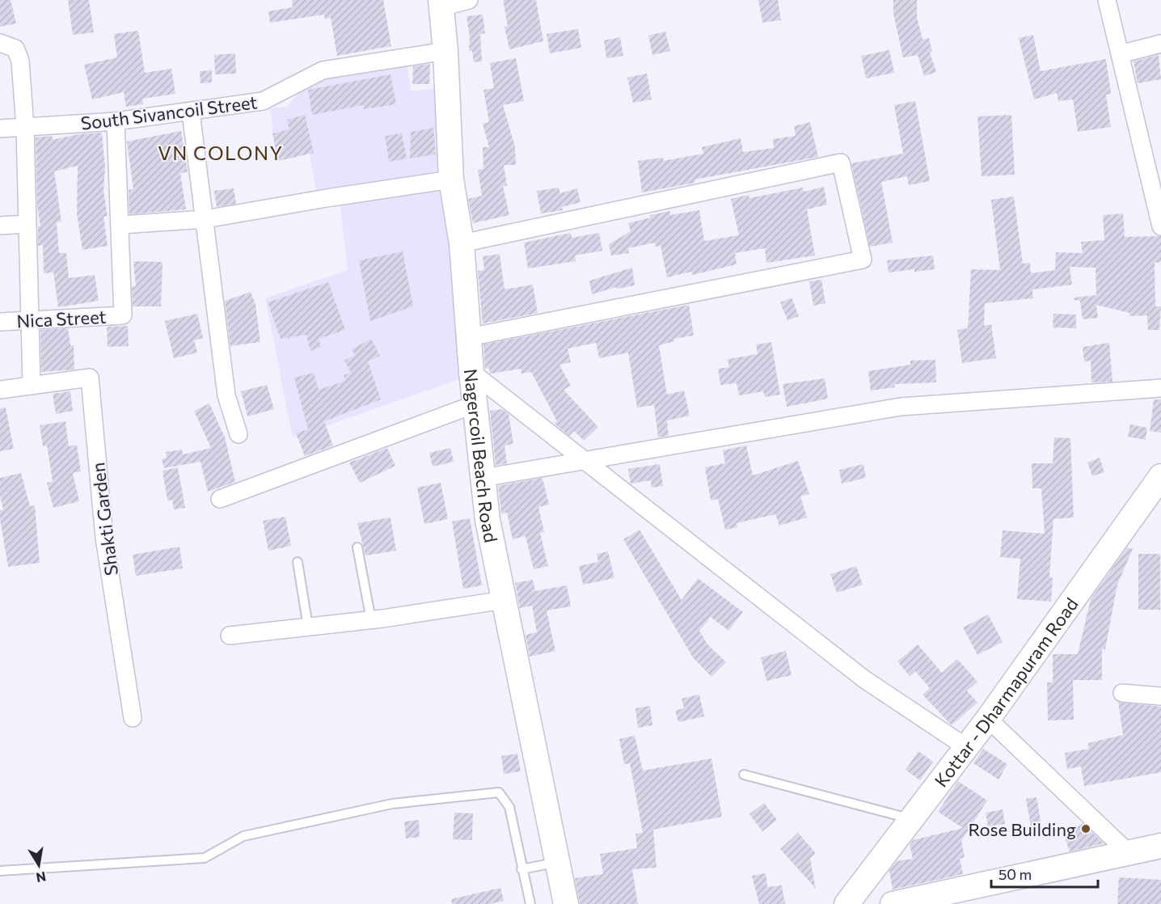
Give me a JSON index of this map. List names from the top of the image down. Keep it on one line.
{"streets":{"main road":["Nagercoil Beach Road","Kottar - Dharmapuram Road"],"street":["South Sivancoil Street","Nica Street","Shakti Garden"]},"crossings":[["South Sivancoil Street","Nagercoil Beach Road"]],"districts":["VN COLONY"],"places":["Rose Building"],"scale_bar":"50 m","north":"bottom"}
